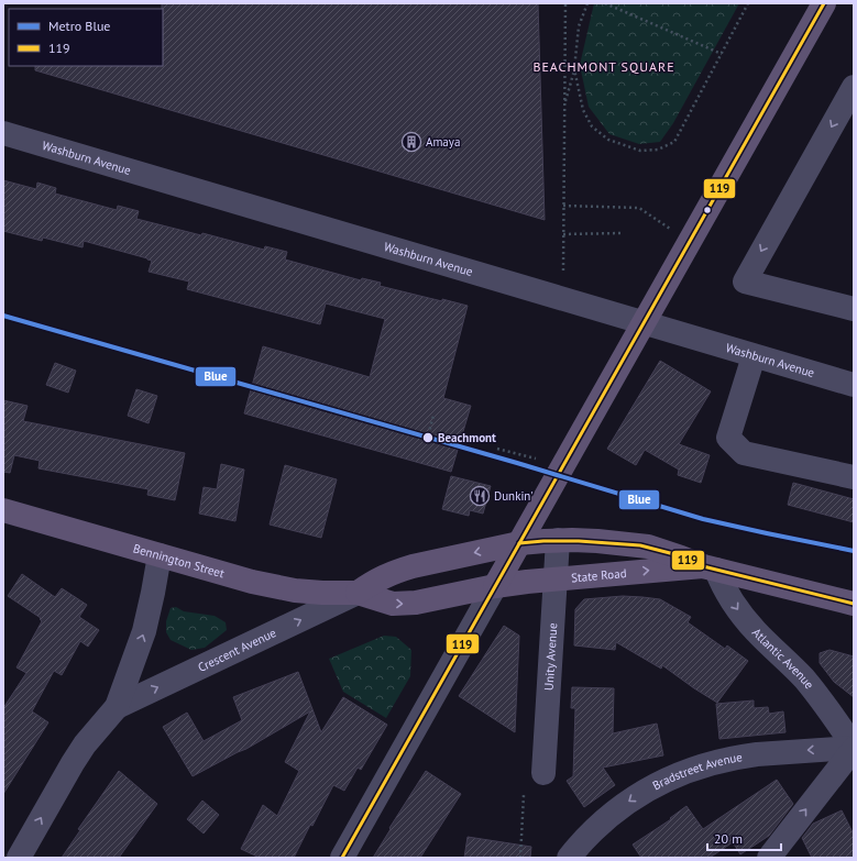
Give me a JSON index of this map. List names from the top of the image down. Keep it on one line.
{"streets":{"main road":["Bennington Street","State Road"],"street":["Washburn Avenue","Crescent Avenue","Unity Avenue","Atlantic Avenue","Bradstreet Avenue"]},"crossings":[["Bennington Street","State Road"],["Bennington Street","Crescent Avenue"],["State Road","Unity Avenue"],["State Road","Atlantic Avenue"],["Atlantic Avenue","Bradstreet Avenue"]],"one_way":["Crescent Avenue","Atlantic Avenue","Bradstreet Avenue"],"districts":["BEACHMONT SQUARE"],"places":{"building":["Amaya"],"other":["Beachmont"],"restaurant":["Dunkin'"]},"lines":["transit line 119","metro line Blue"],"legend":["Metro Blue","119"],"scale_bar":"20 m"}
